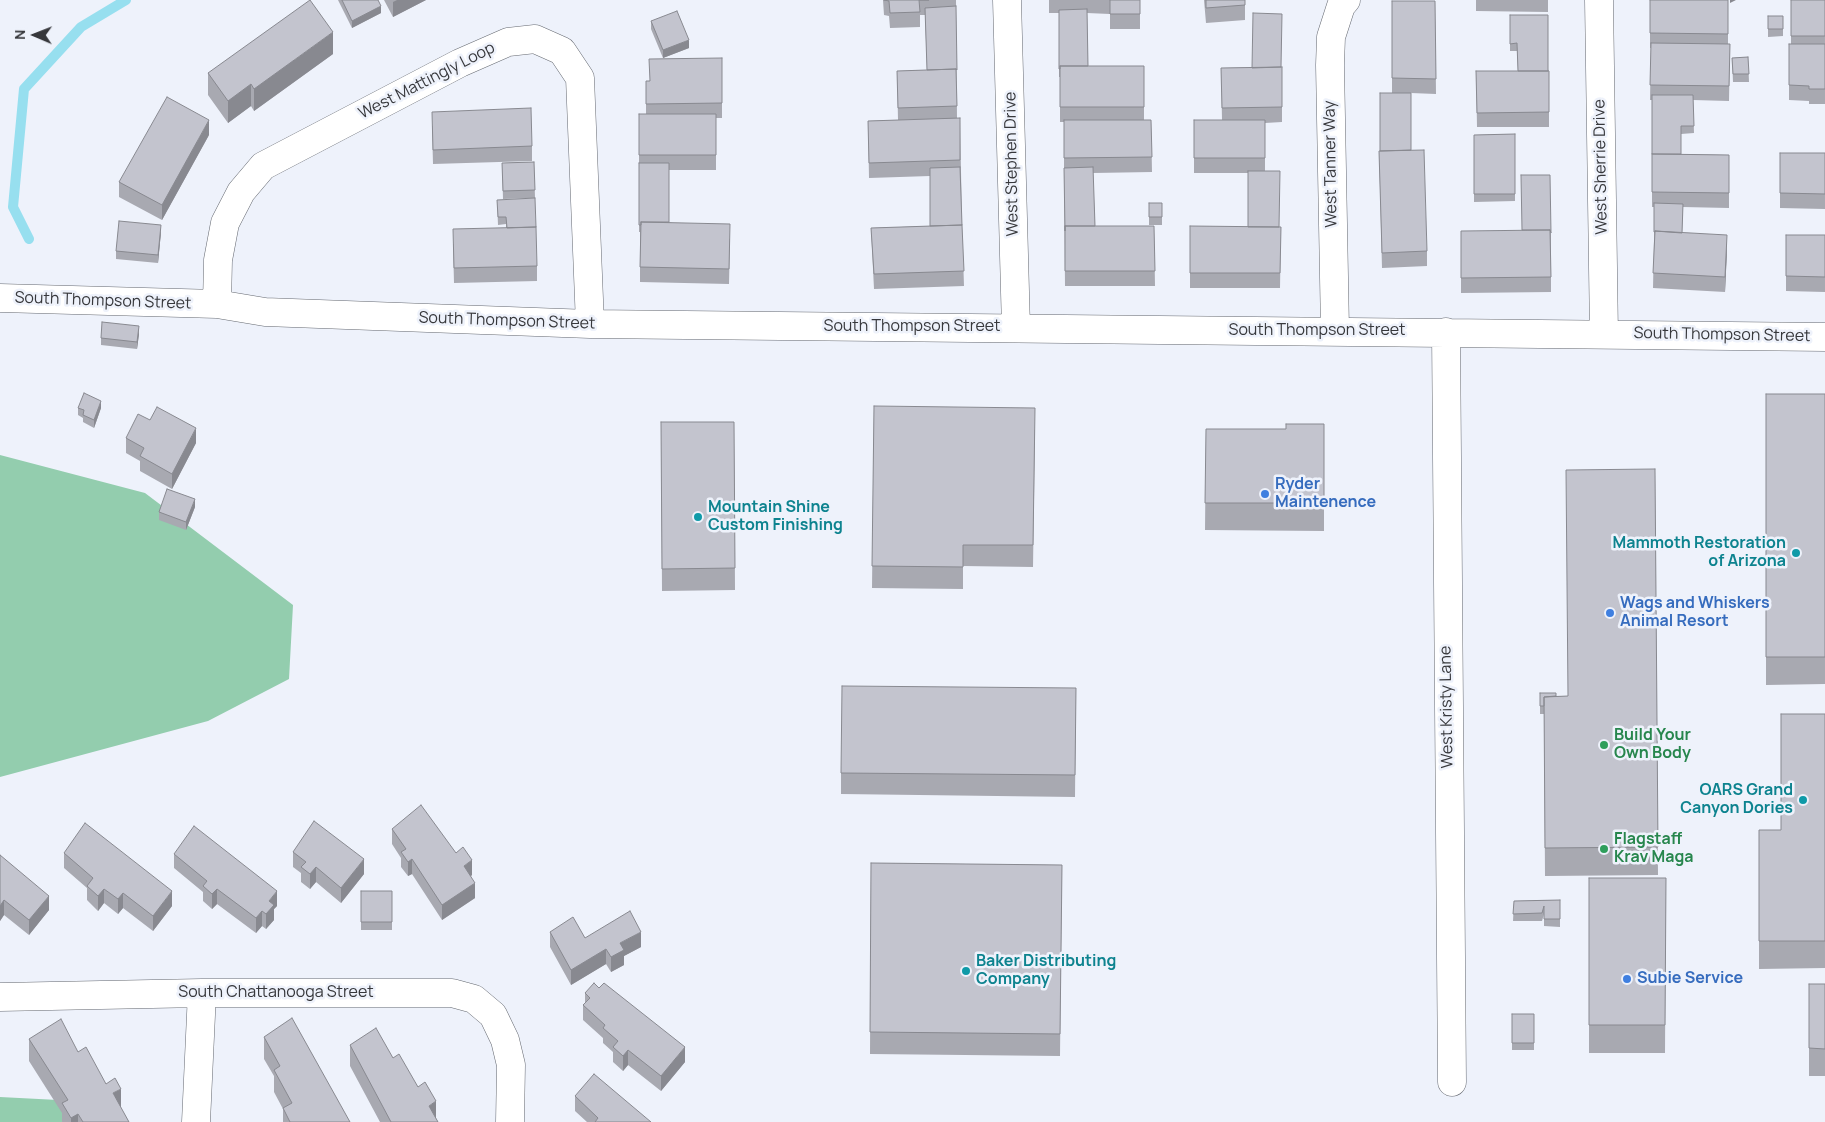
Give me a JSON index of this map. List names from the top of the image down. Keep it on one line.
{"streets":{"street":["West Mattingly Loop","West Stephen Drive","West Tanner Way","West Sherrie Drive","South Thompson Street","West Kristy Lane","South Chattanooga Street"]},"crossings":[["West Mattingly Loop","South Thompson Street"],["West Stephen Drive","South Thompson Street"],["West Tanner Way","South Thompson Street"],["West Sherrie Drive","South Thompson Street"],["South Thompson Street","West Kristy Lane"]],"places":["Ryder Maintenence","Mountain Shine Custom Finishing","Mammoth Restoration of Arizona","Wags and Whiskers Animal Resort","Build Your Own Body","OARS Grand Canyon Dories","Flagstaff Krav Maga","Baker Distributing Company","Subie Service"],"north":"left"}
